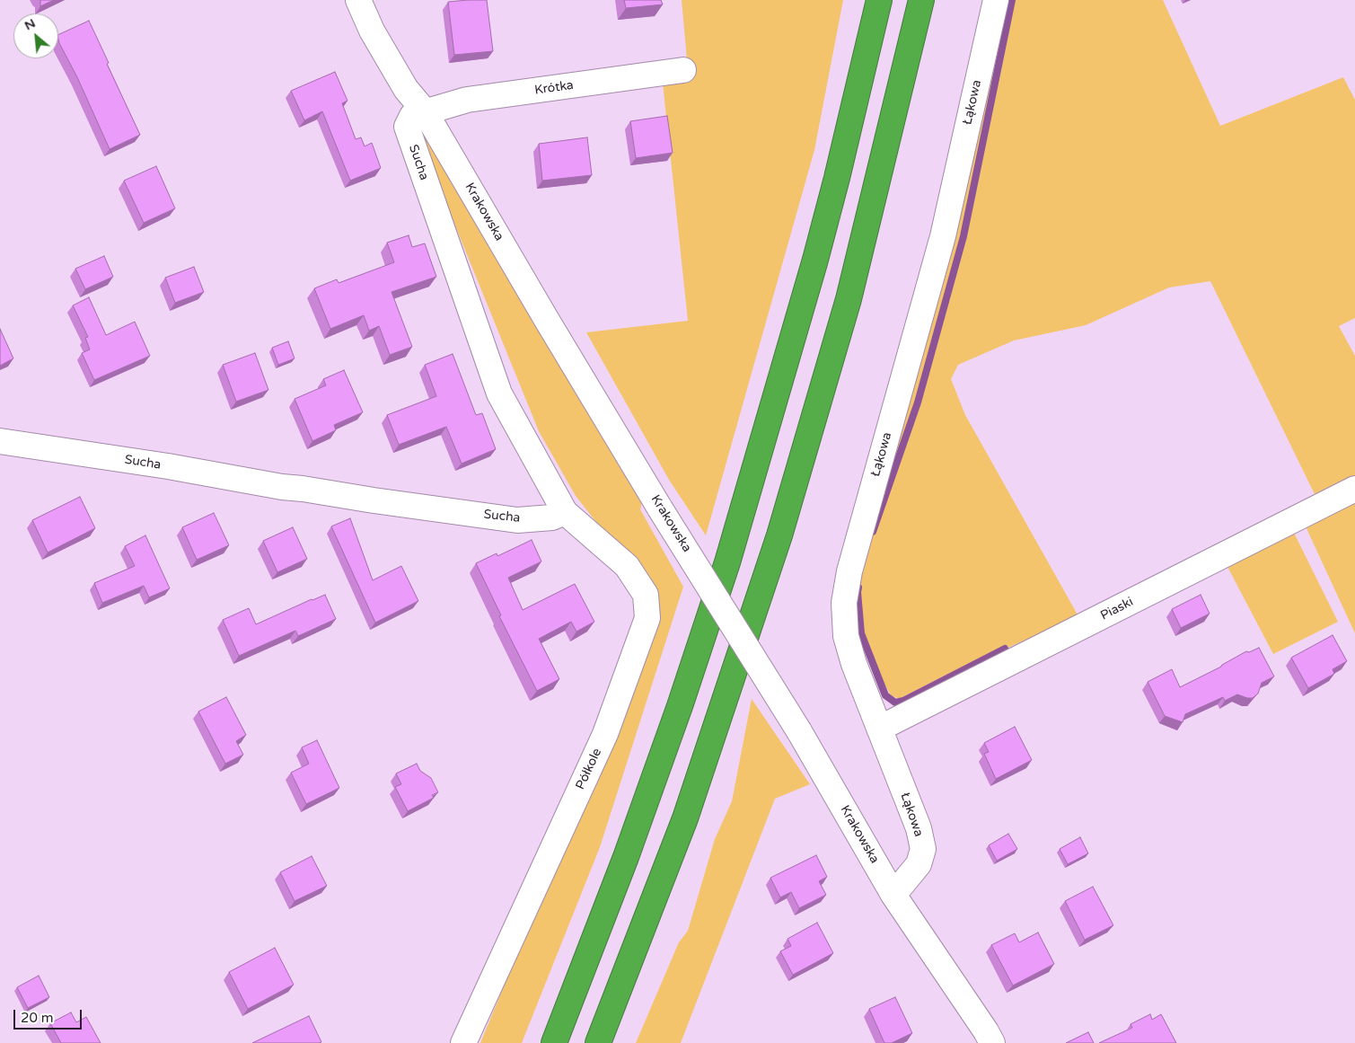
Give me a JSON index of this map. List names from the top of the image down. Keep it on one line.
{"streets":{"street":["Krótka","Łąkowa","Sucha","Krakowska","Piaski","Półkole"]},"crossings":[["Krótka","Sucha"],["Krótka","Krakowska"],["Łąkowa","Krakowska"],["Łąkowa","Piaski"],["Sucha","Krakowska"],["Sucha","Półkole"]],"scale_bar":"20 m","north":"top left"}
